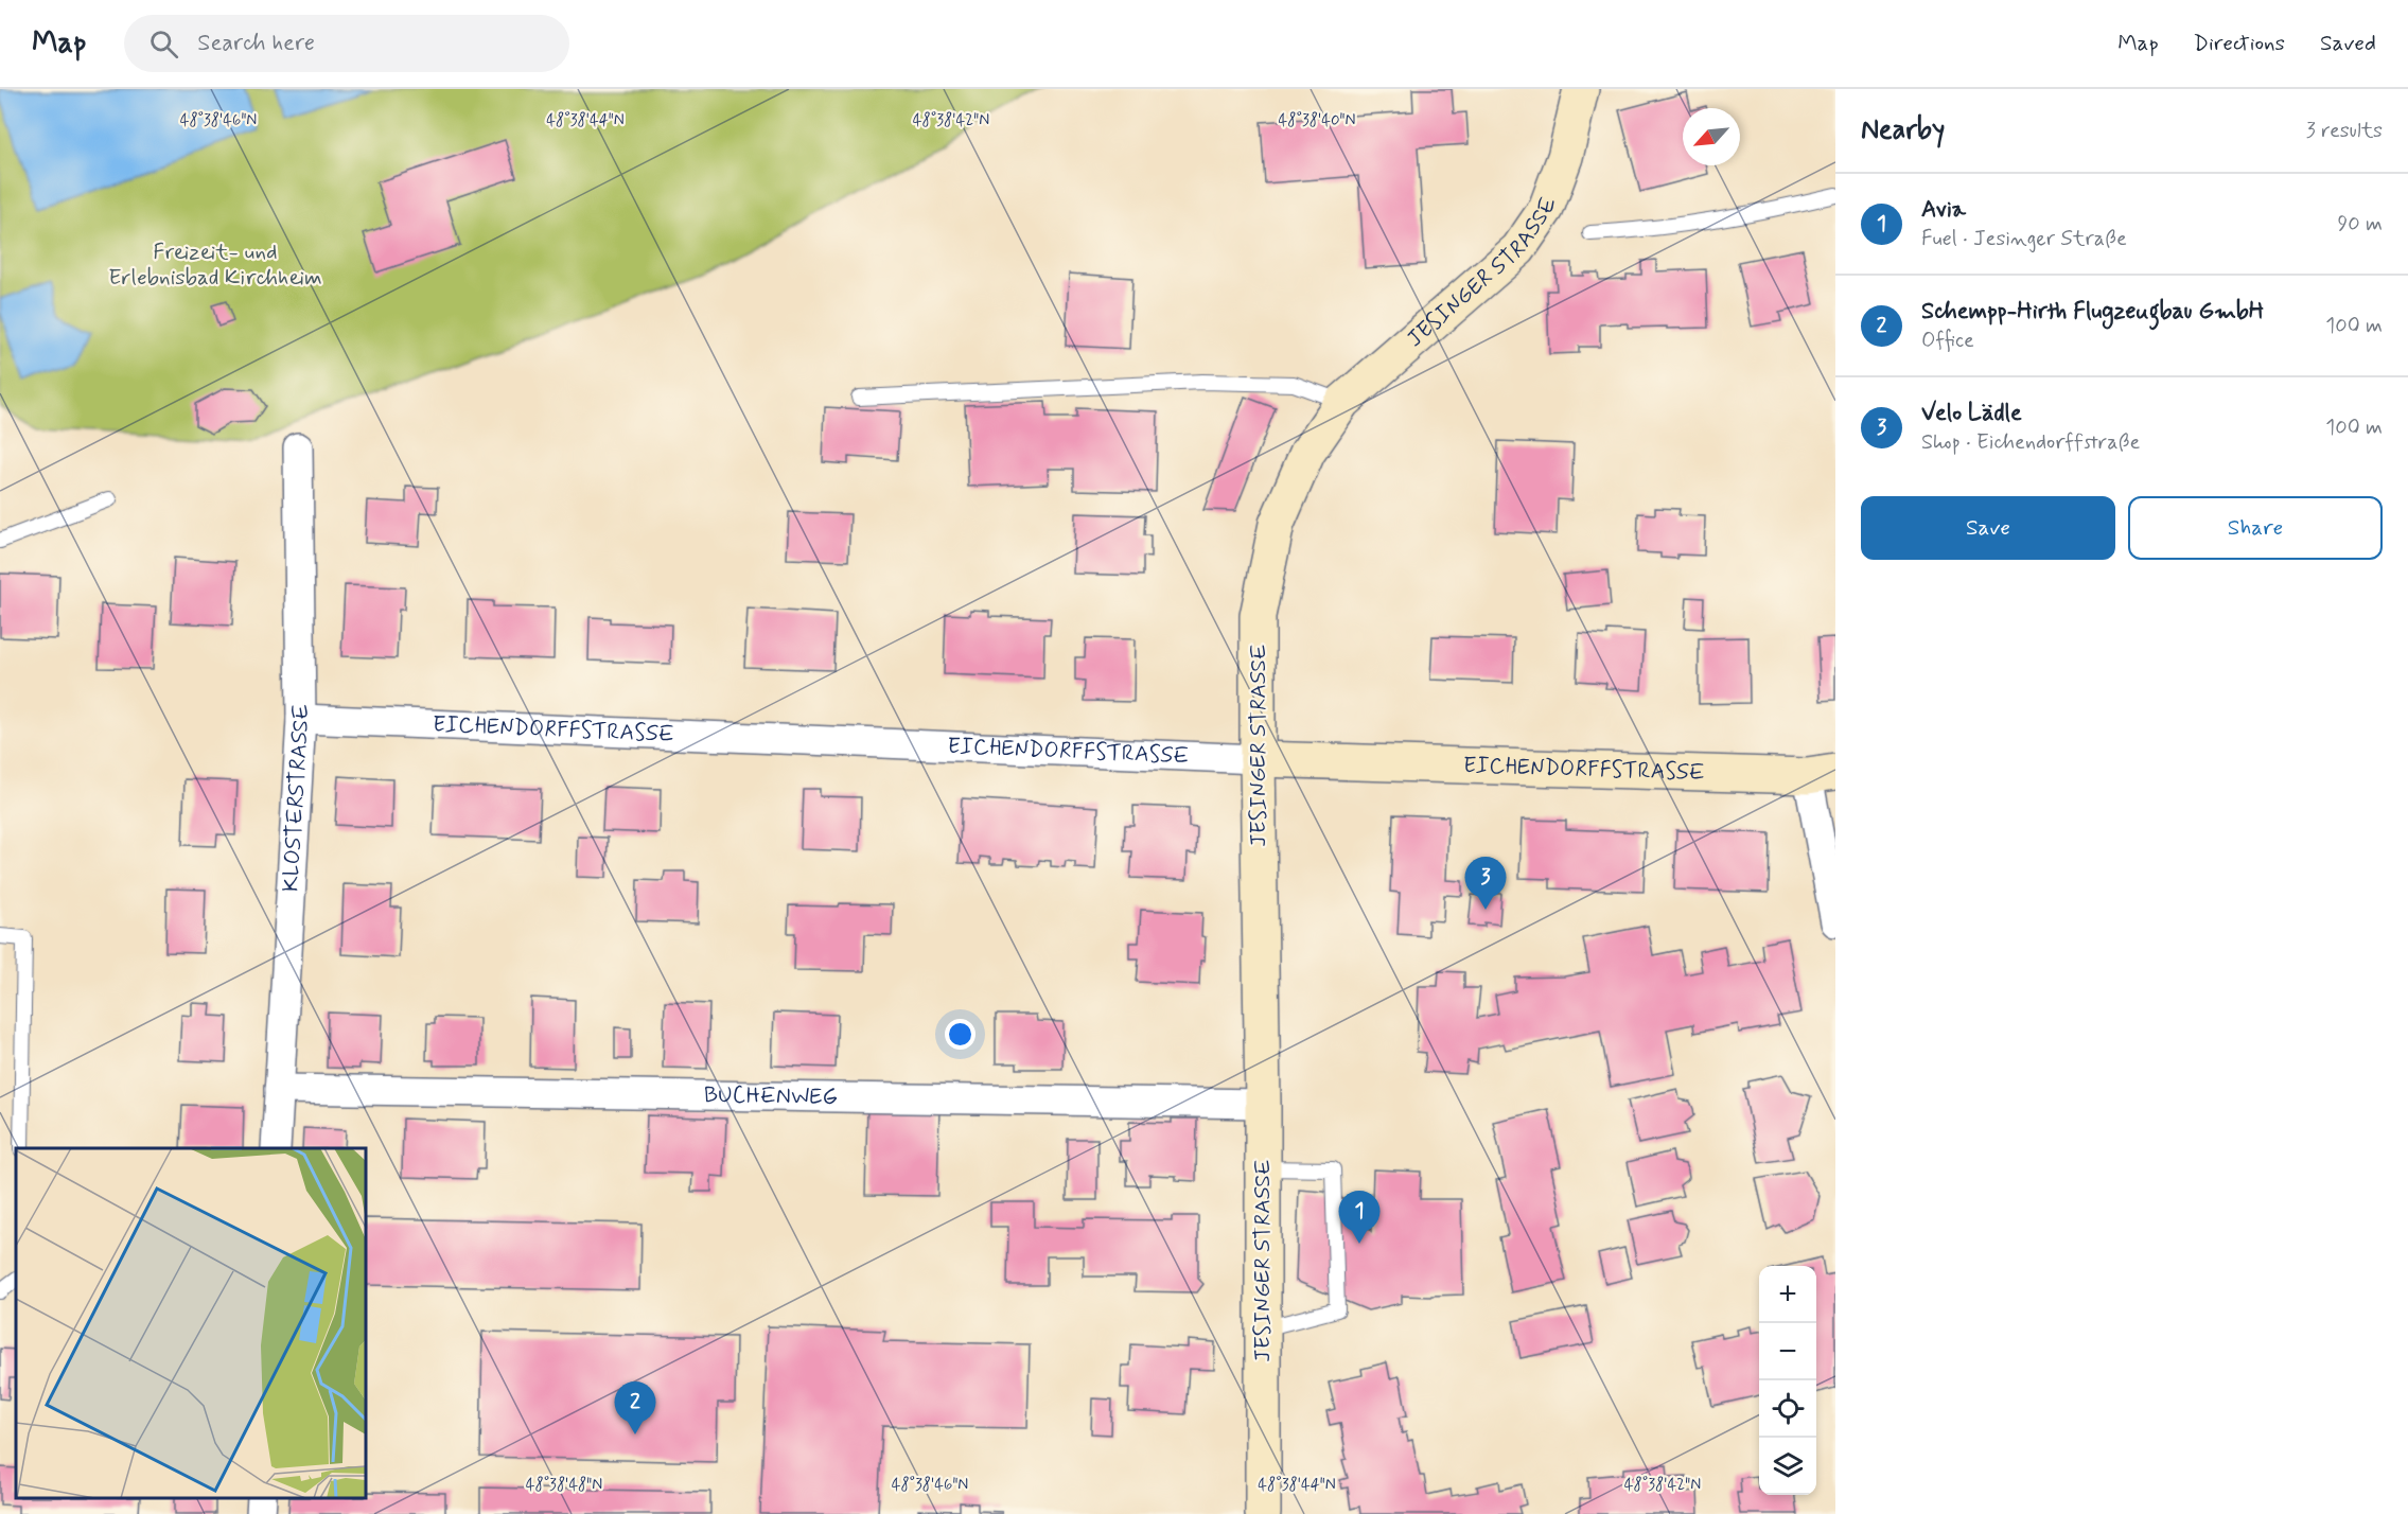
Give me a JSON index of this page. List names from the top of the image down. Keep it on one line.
{"streets":{"main road":["JESINGER STRASSE","EICHENDORFFSTRASSE"],"street":["KLOSTERSTRASSE","BUCHENWEG"]},"crossings":[["JESINGER STRASSE","EICHENDORFFSTRASSE"],["JESINGER STRASSE","BUCHENWEG"],["EICHENDORFFSTRASSE","KLOSTERSTRASSE"],["KLOSTERSTRASSE","BUCHENWEG"]],"parks":["Freizeit- und Erlebnisbad Kirchheim"],"north":"bottom left","page":{"header":"Map","search":"Search here","nav":["Map","Directions","Saved"],"heading":["Nearby","3 results"],"list":[{"mark":"1","name":"Avia","note":"Fuel · Jesinger Straße","value":"90 m"},{"mark":"2","name":"Schempp-Hirth Flugzeugbau GmbH","note":"Office","value":"100 m"},{"mark":"3","name":"Velo Lädle","note":"Shop · Eichendorffstraße","value":"100 m"}],"buttons":["Save","Share"],"pins":["3","1","2"],"map_buttons":["+","−"]},"coordinates":["48°38'46\"N","48°38'44\"N","48°38'42\"N","48°38'40\"N","48°38'48\"N"]}
